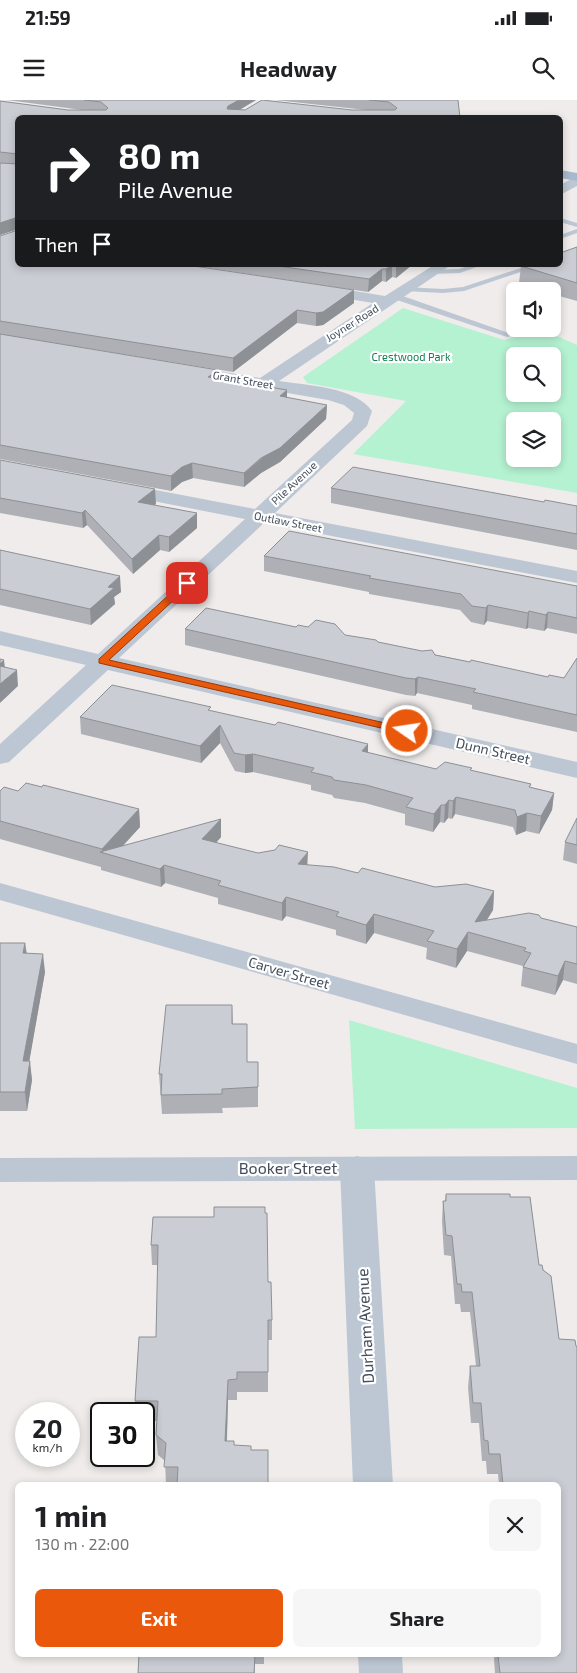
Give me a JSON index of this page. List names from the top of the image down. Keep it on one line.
{"streets":{"street":["Joyner Road","Grant Street","Pile Avenue","Outlaw Street","Dunn Street","Carver Street","Booker Street","Durham Avenue"]},"crossings":[["Joyner Road","Grant Street"],["Grant Street","Pile Avenue"],["Pile Avenue","Outlaw Street"],["Pile Avenue","Dunn Street"],["Booker Street","Durham Avenue"]],"parks":["Crestwood Park"],"page":{"status":"21:59","header":"Headway","turn":["80 m","Pile Avenue"],"then":"Then","speed":"20 km/h","limit":"30","heading":["1 min","130 m · 22:00"],"buttons":["Exit","Share"]}}
